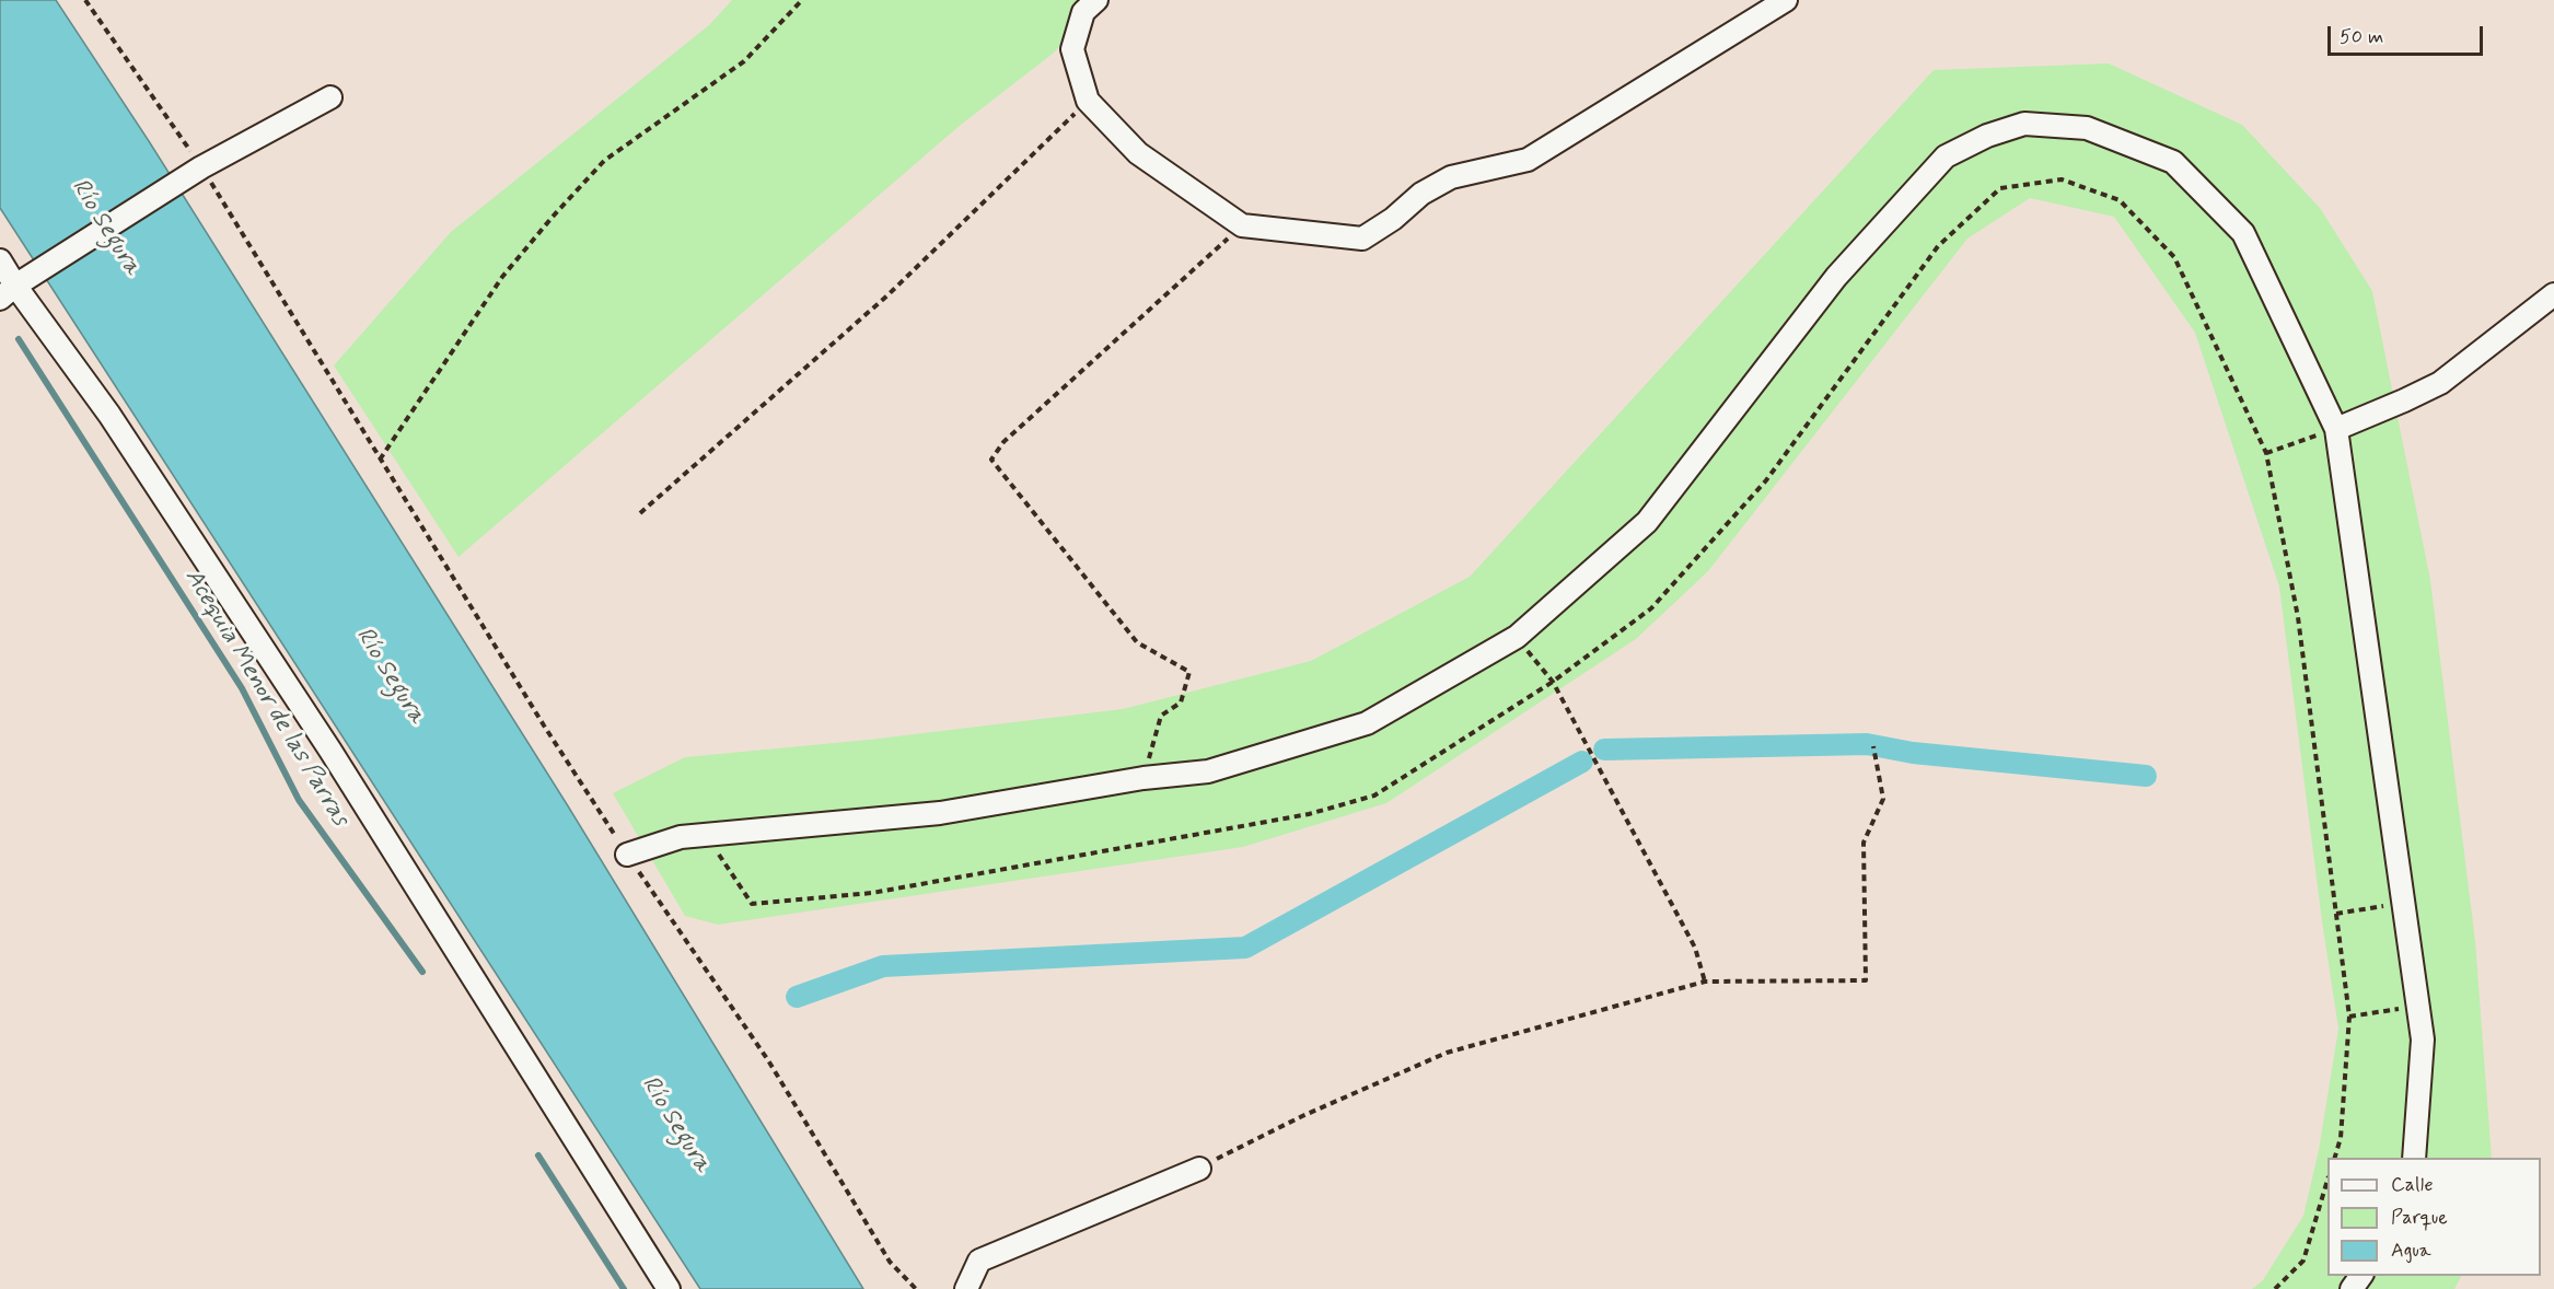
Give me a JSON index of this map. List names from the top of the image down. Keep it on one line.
{"water":["Río Segura","Acequia Menor de las Parras"],"legend":["Calle","Parque","Agua"],"scale_bar":"50 m"}
